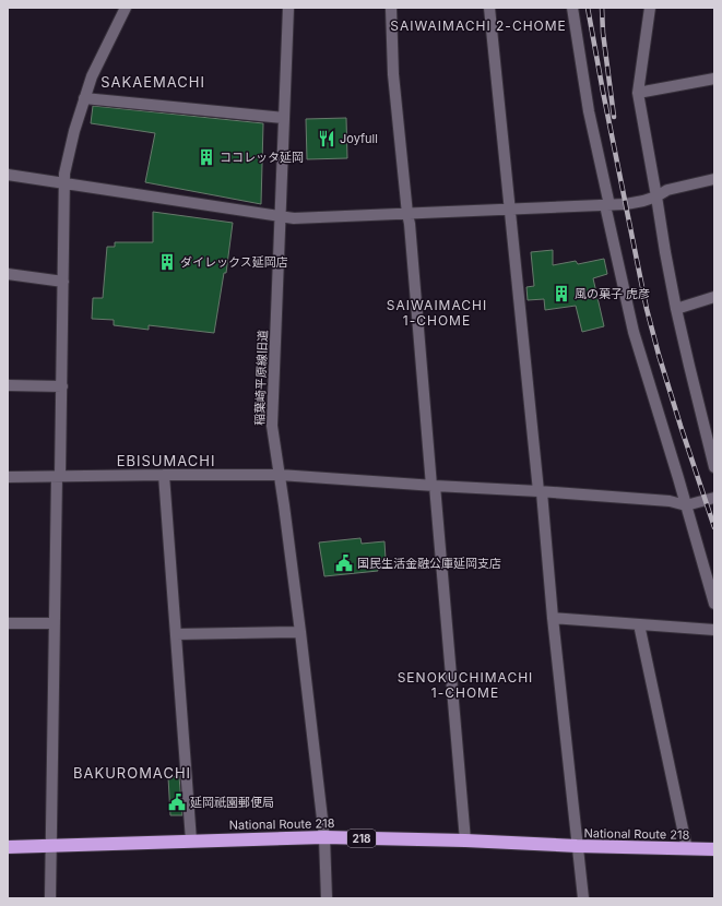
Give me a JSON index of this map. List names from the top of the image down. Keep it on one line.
{"streets":{"highway":["National Route 218","218"],"street":["稲葉崎平原線旧道"]},"crossings":[["稲葉崎平原線旧道","National Route 218"]],"districts":["SAIWAIMACHI 2-CHOME","SAKAEMACHI","SAIWAIMACHI 1-CHOME","EBISUMACHI","SENOKUCHIMACHI 1-CHOME","BAKUROMACHI"],"places":{"restaurant":["Joyfull"],"building":["ココレッタ延岡","ダイレックス延岡店","風の菓子 虎彦"],"public building":["国民生活金融公庫延岡支店","延岡祇園郵便局"]}}
